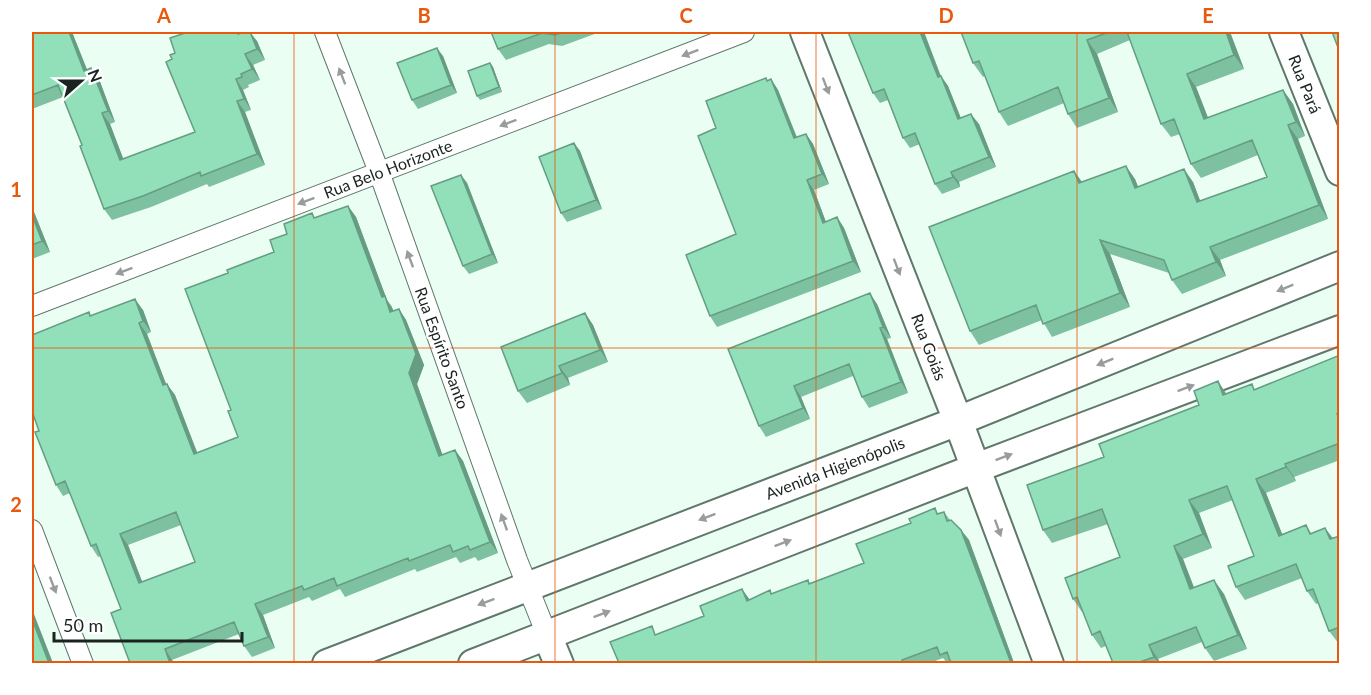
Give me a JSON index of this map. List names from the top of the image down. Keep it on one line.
{"streets":{"main road":["Rua Pará","Rua Goiás","Rua Espírito Santo","Avenida Higienópolis"],"street":["Rua Belo Horizonte"]},"crossings":[["Rua Belo Horizonte","Rua Espírito Santo"],["Rua Goiás","Avenida Higienópolis"],["Rua Espírito Santo","Avenida Higienópolis"]],"one_way":["Rua Belo Horizonte","Rua Goiás","Rua Espírito Santo"],"scale_bar":"50 m","north":"right","grid":{"columns":["A","B","C","D","E"],"rows":["1","2"]}}
